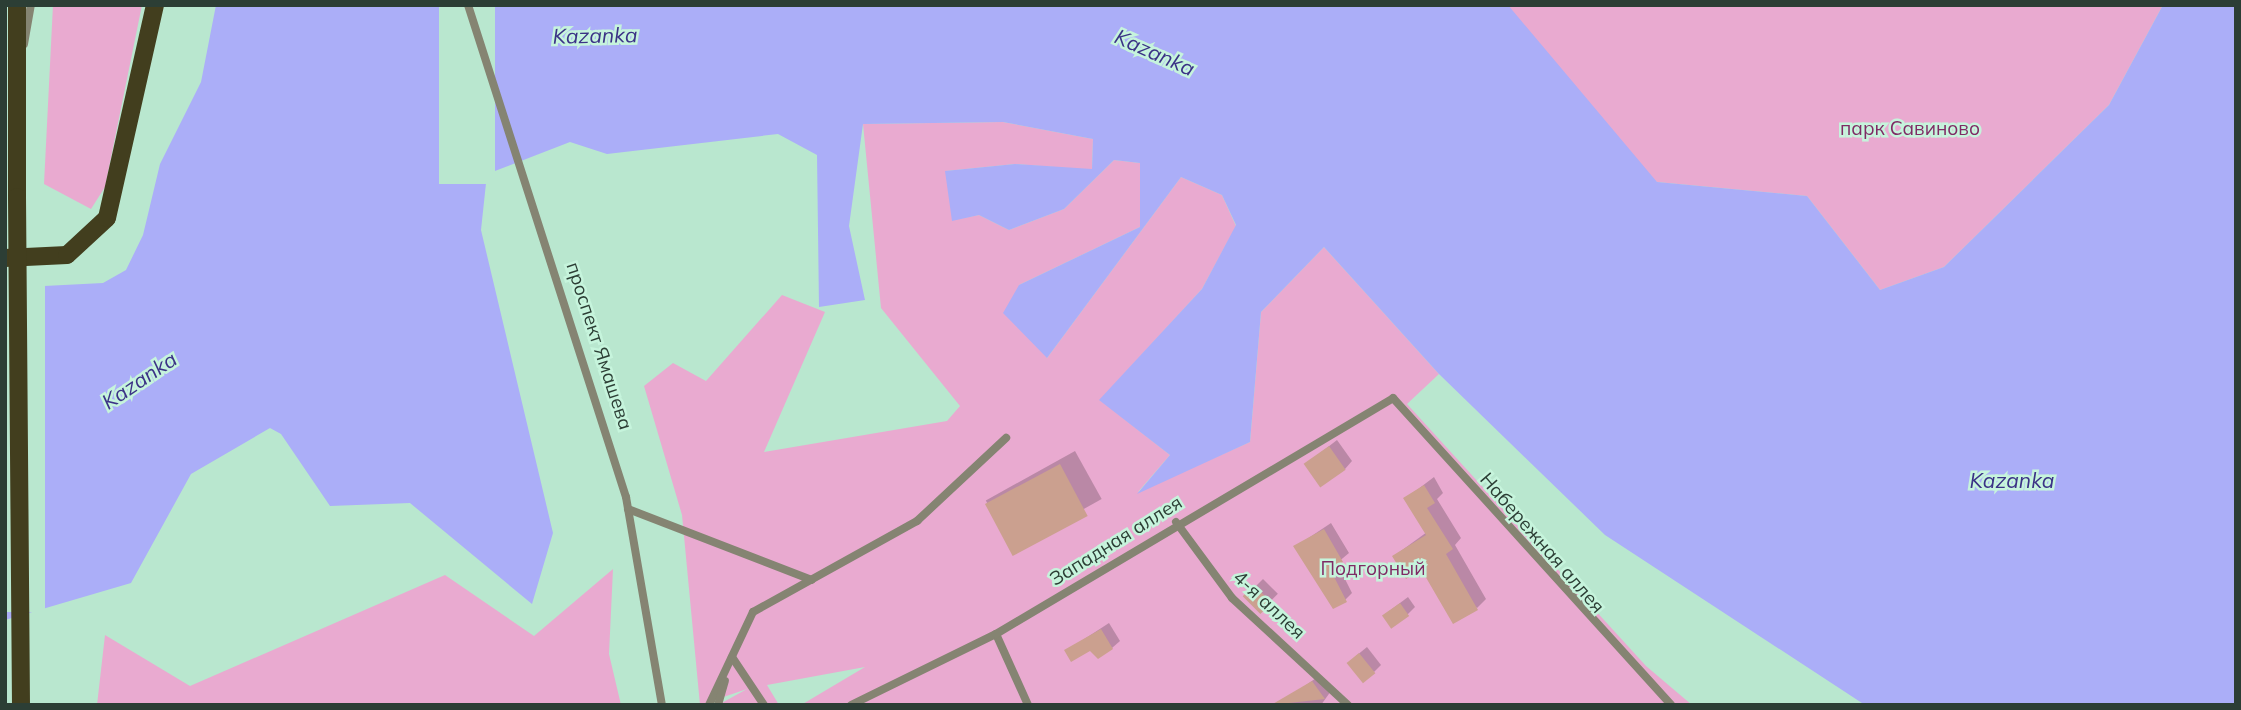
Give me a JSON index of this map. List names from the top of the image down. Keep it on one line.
{"streets":{"lane":["проспект Ямашева","Западная аллея","Набережная аллея","4-я аллея"]},"crossings":[["Западная аллея","Набережная аллея"],["Западная аллея","4-я аллея"]],"water":["Kazanka"],"parks":["парк Савиново","Подгорный"]}
